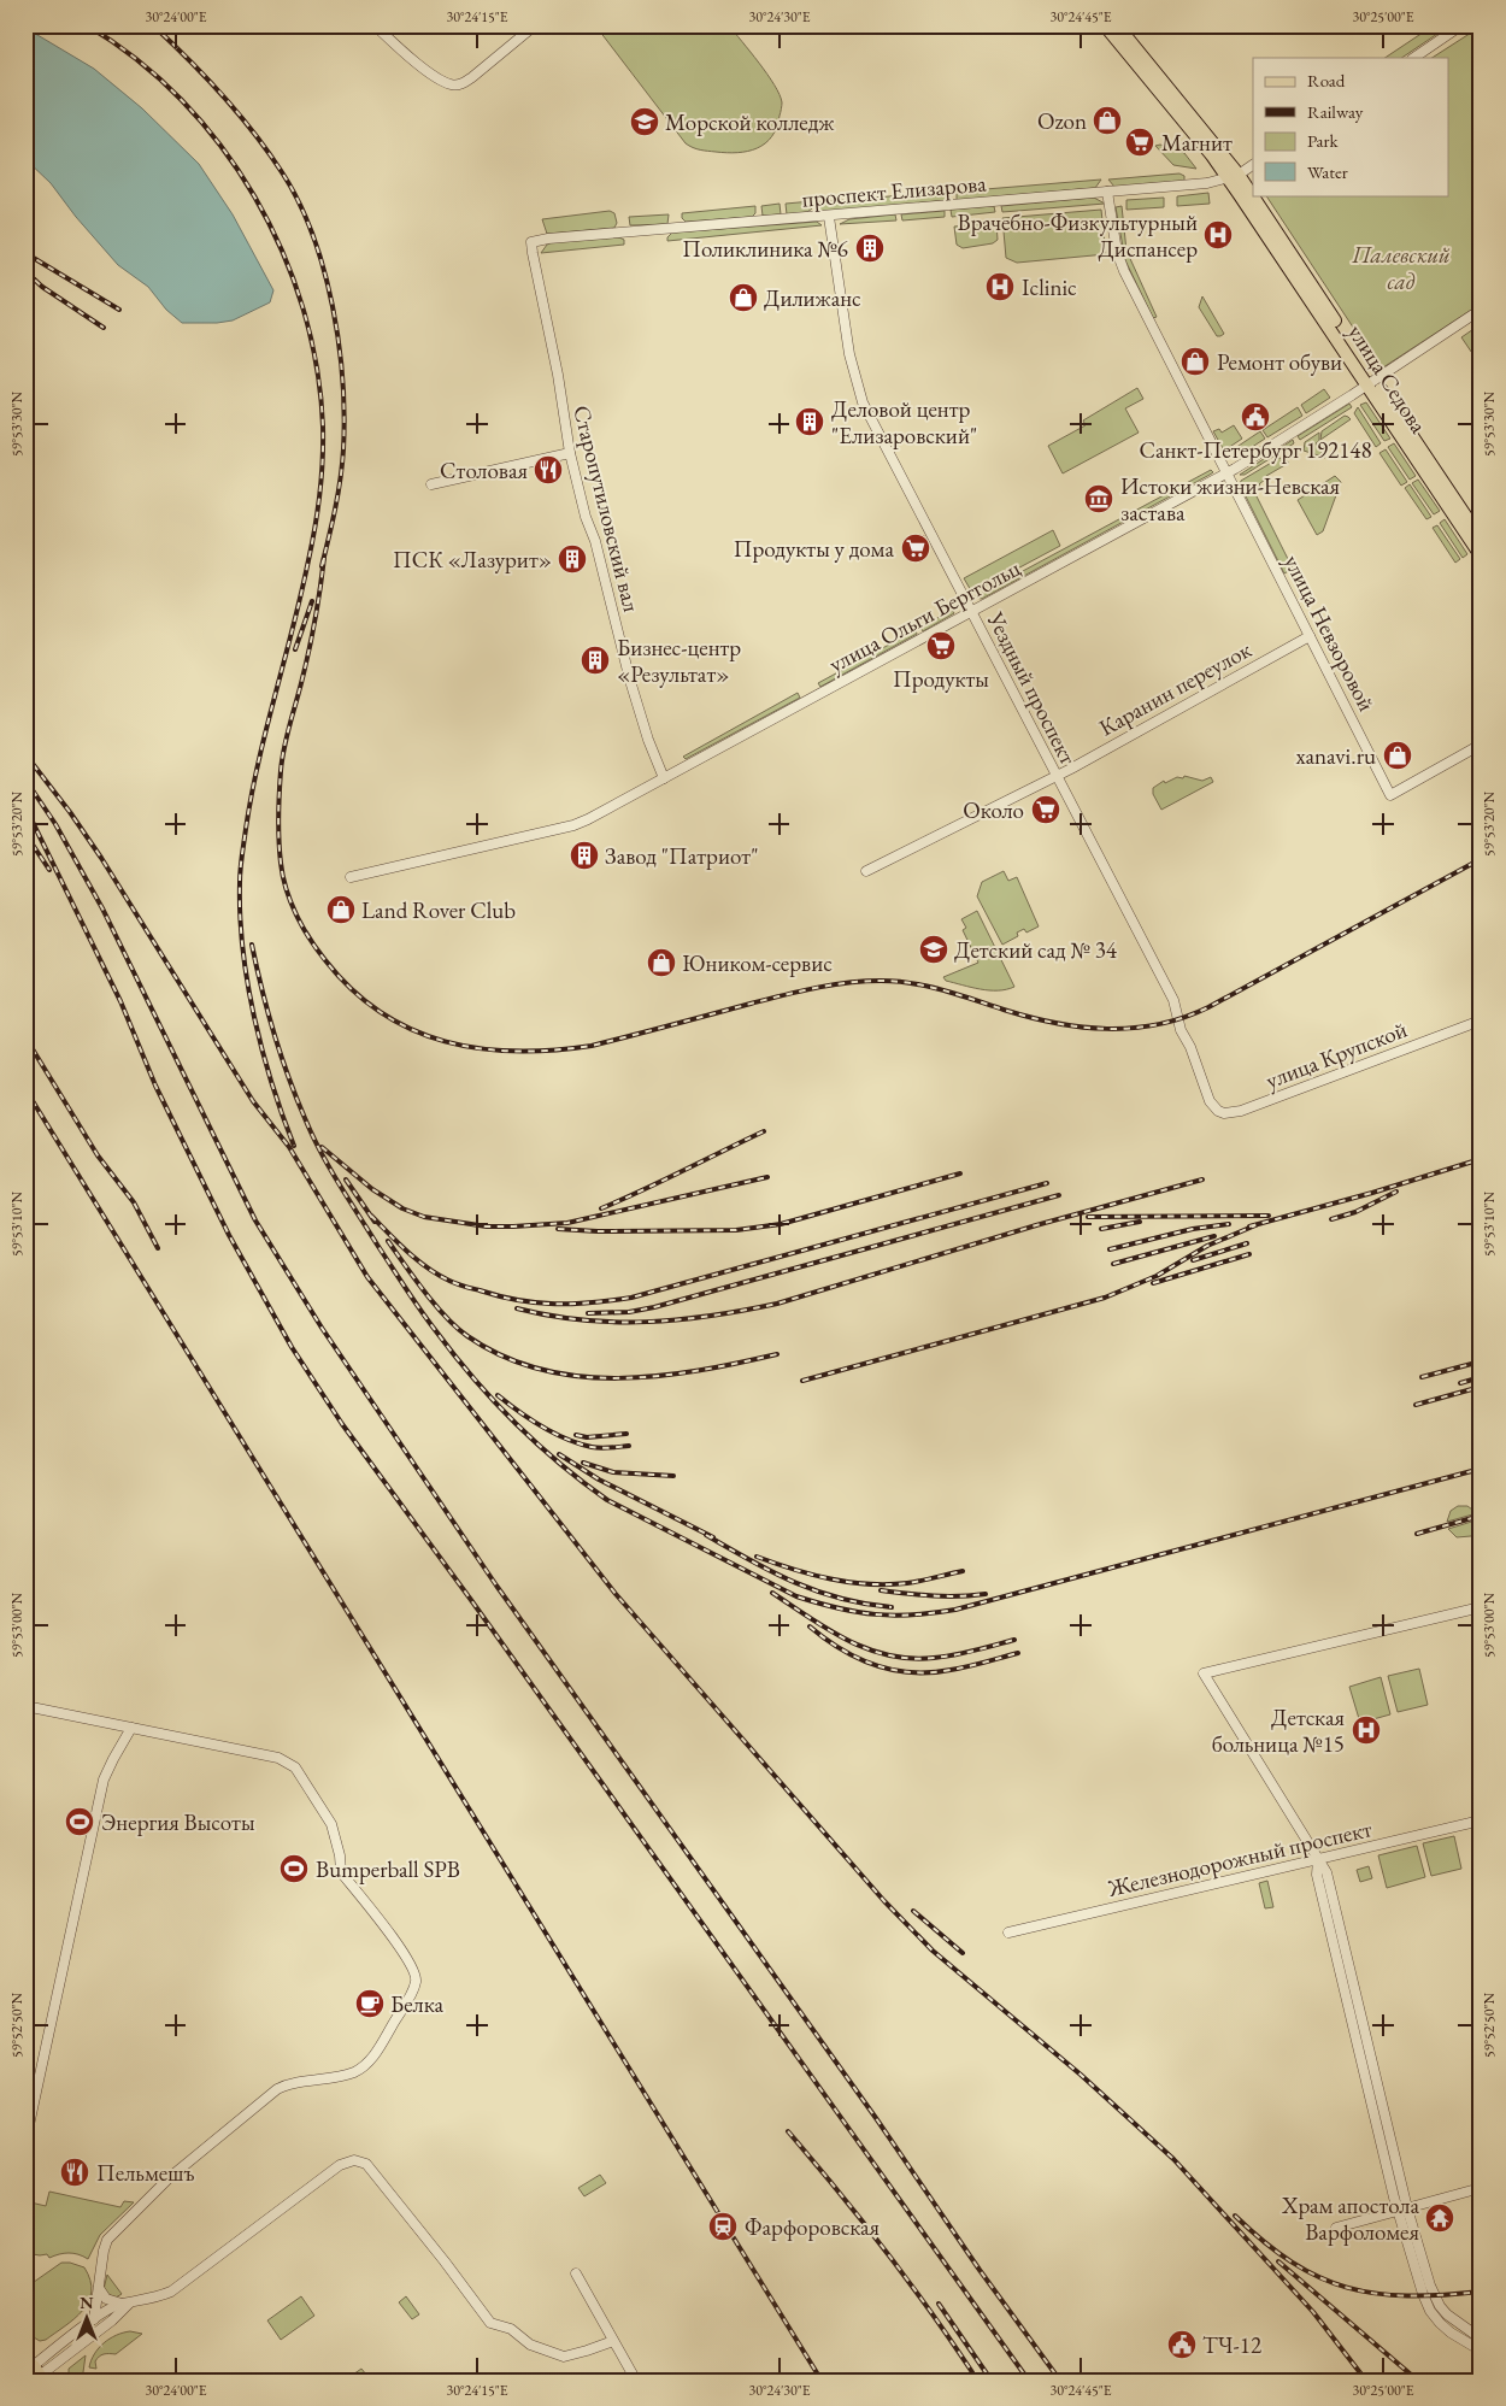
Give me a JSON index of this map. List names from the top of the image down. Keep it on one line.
{"streets":{"main road":["улица Седова"],"street":["проспект Елизарова","Старопутиловский вал","улица Ольги Берггольц","улица Невзоровой","Уездный проспект","Каранин переулок","улица Крупской","Железнодорожный проспект"]},"crossings":[["проспект Елизарова","улица Седова"],["проспект Елизарова","Старопутиловский вал"],["проспект Елизарова","улица Невзоровой"],["проспект Елизарова","Уездный проспект"],["улица Седова","улица Ольги Берггольц"],["Старопутиловский вал","улица Ольги Берггольц"],["улица Ольги Берггольц","улица Невзоровой"],["улица Ольги Берггольц","Уездный проспект"],["улица Невзоровой","Каранин переулок"],["Уездный проспект","Каранин переулок"],["Уездный проспект","улица Крупской"]],"parks":["Палевский сад"],"places":{"shop":["Ozon","Дилижанс","Ремонт обуви","xanavi.ru","Land Rover Club","Юником-сервис"],"school or university":["Морской колледж","Детский сад № 34"],"supermarket":["Магнит","Продукты у дома","Продукты","Около"],"hospital":["Врачебно-Физкультурный Диспансер","Iclinic","Детская больница №15"],"building":["Поликлиника №6","Деловой центр \"Елизаровский\"","ПСК «Лазурит»","Бизнес-центр «Результат»","Завод \"Патриот\""],"public building":["Санкт-Петербург 192148","ТЧ-12"],"restaurant":["Столовая","Пельмешъ"],"museum":["Истоки жизни-Невская застава"],"sports":["Энергия Высоты","Bumperball SPB"],"cafe":["Белка"],"temple":["Храм апостола Варфоломея"],"station":["Фарфоровская"]},"legend":["Road","Railway","Park","Water"],"north":"top","coordinates":["30°24'00\"E","30°24'15\"E","30°24'30\"E","30°24'45\"E","30°25'00\"E","59°53'30\"N","59°53'20\"N","59°53'10\"N","59°53'00\"N","59°52'50\"N"]}
